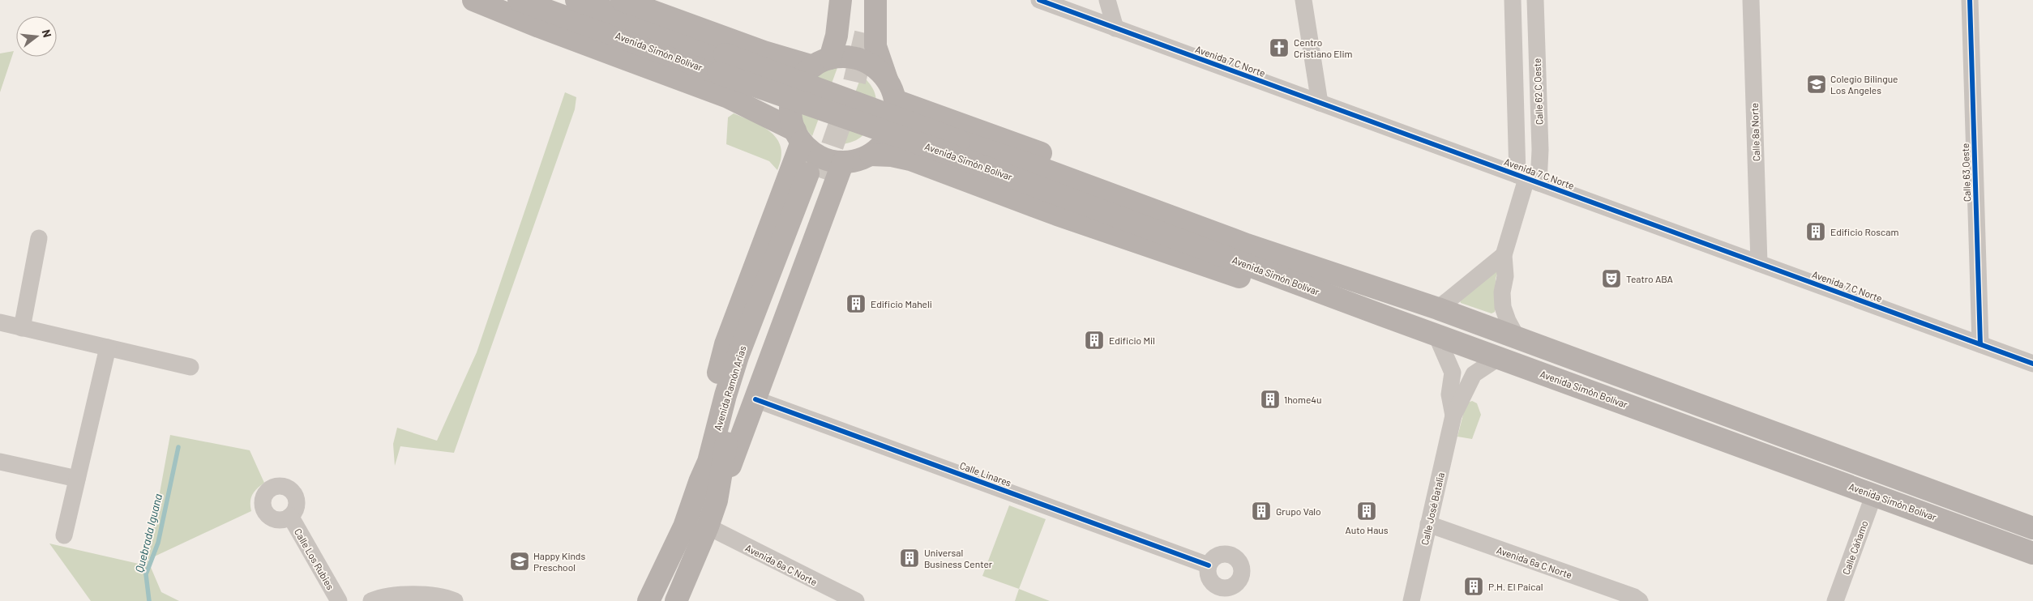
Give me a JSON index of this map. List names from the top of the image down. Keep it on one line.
{"streets":{"main road":["Avenida Simón Bolívar","Avenida Ramón Arias"],"street":["Avenida 7 C Norte","Calle 62 C Oeste","Calle 8a Norte","Calle 63 Oeste","Calle Linares","Calle José Batalia","Calle Cáñamo","Calle Los Rubies","Avenida 6a C Norte"]},"crossings":[["Avenida Simón Bolívar","Calle 62 C Oeste"],["Avenida Simón Bolívar","Calle José Batalia"],["Avenida Simón Bolívar","Calle Cáñamo"],["Avenida 7 C Norte","Calle 62 C Oeste"],["Avenida 7 C Norte","Calle 8a Norte"],["Avenida 7 C Norte","Calle 63 Oeste"],["Avenida Ramón Arias","Avenida 6a C Norte"],["Calle José Batalia","Avenida 6a C Norte"]],"water":["Quebrada Iguana"],"places":{"church":["Centro Cristiano Elim"],"school or university":["Colegio Bilingue Los Angeles","Happy Kinds Preschool"],"building":["Edificio Roscam","Edificio Maheli","Edificio Mil","1home4u","Grupo Valo","Auto Haus","Universal Business Center","P.H. El Paical"],"theatre":["Teatro ABA"]},"north":"right"}
